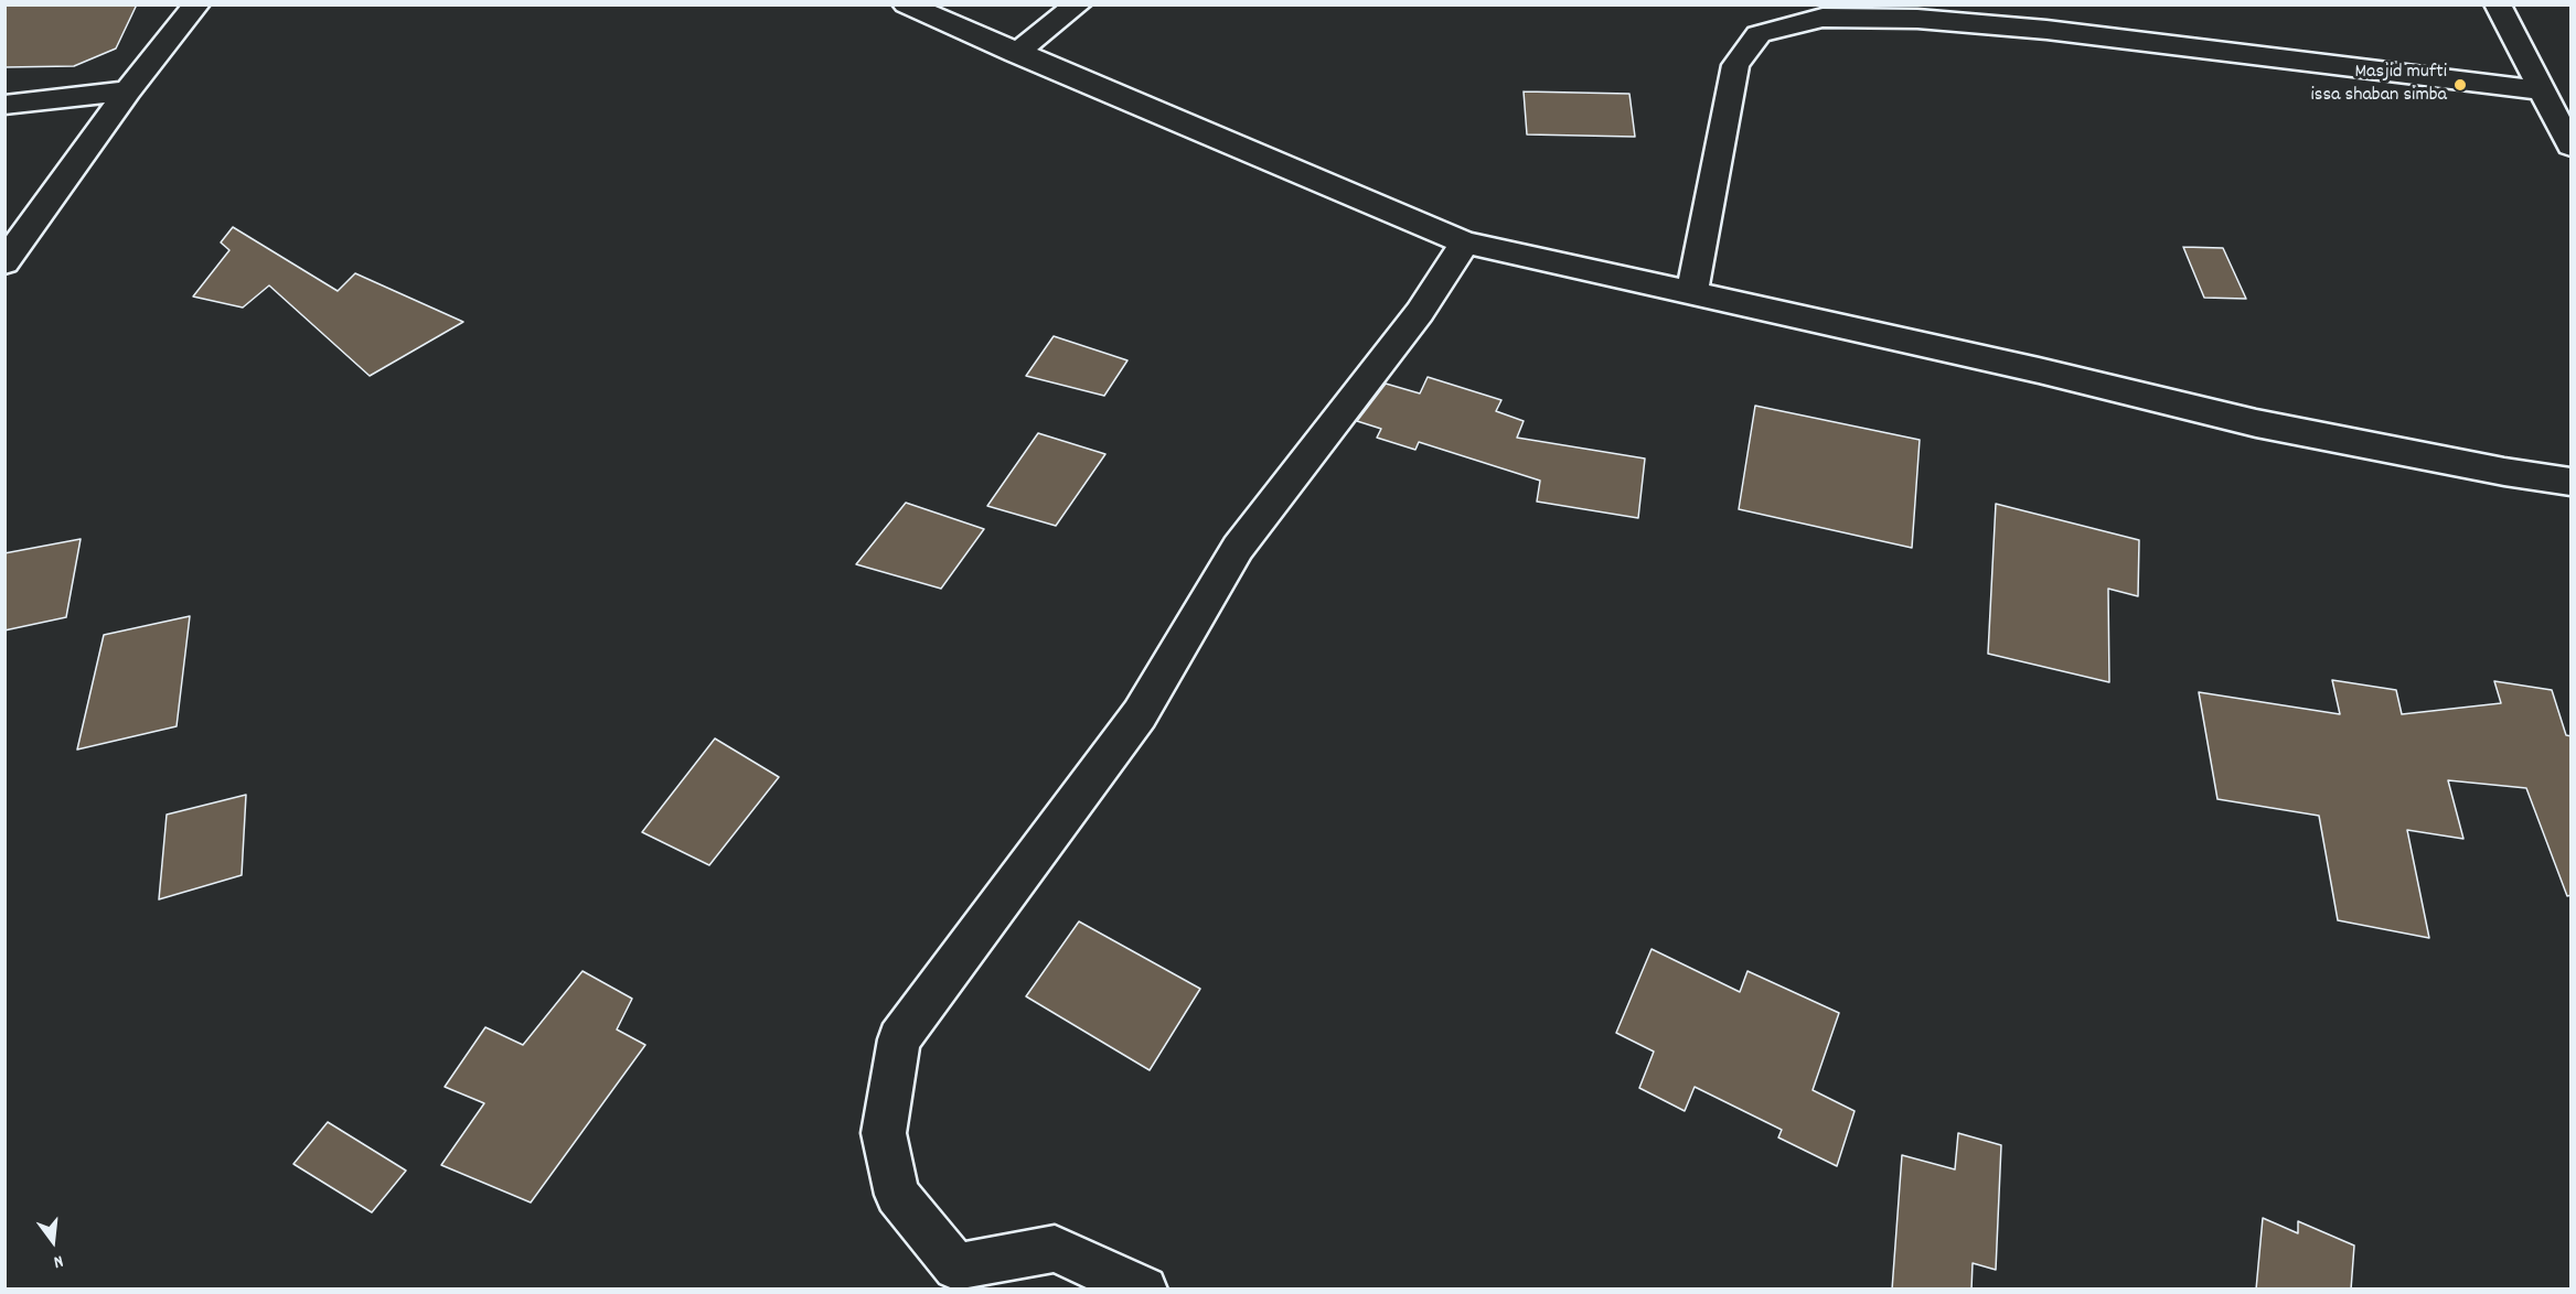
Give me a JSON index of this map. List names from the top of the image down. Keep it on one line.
{"places":["Masjid mufti issa shaban simba"],"north":"bottom"}
